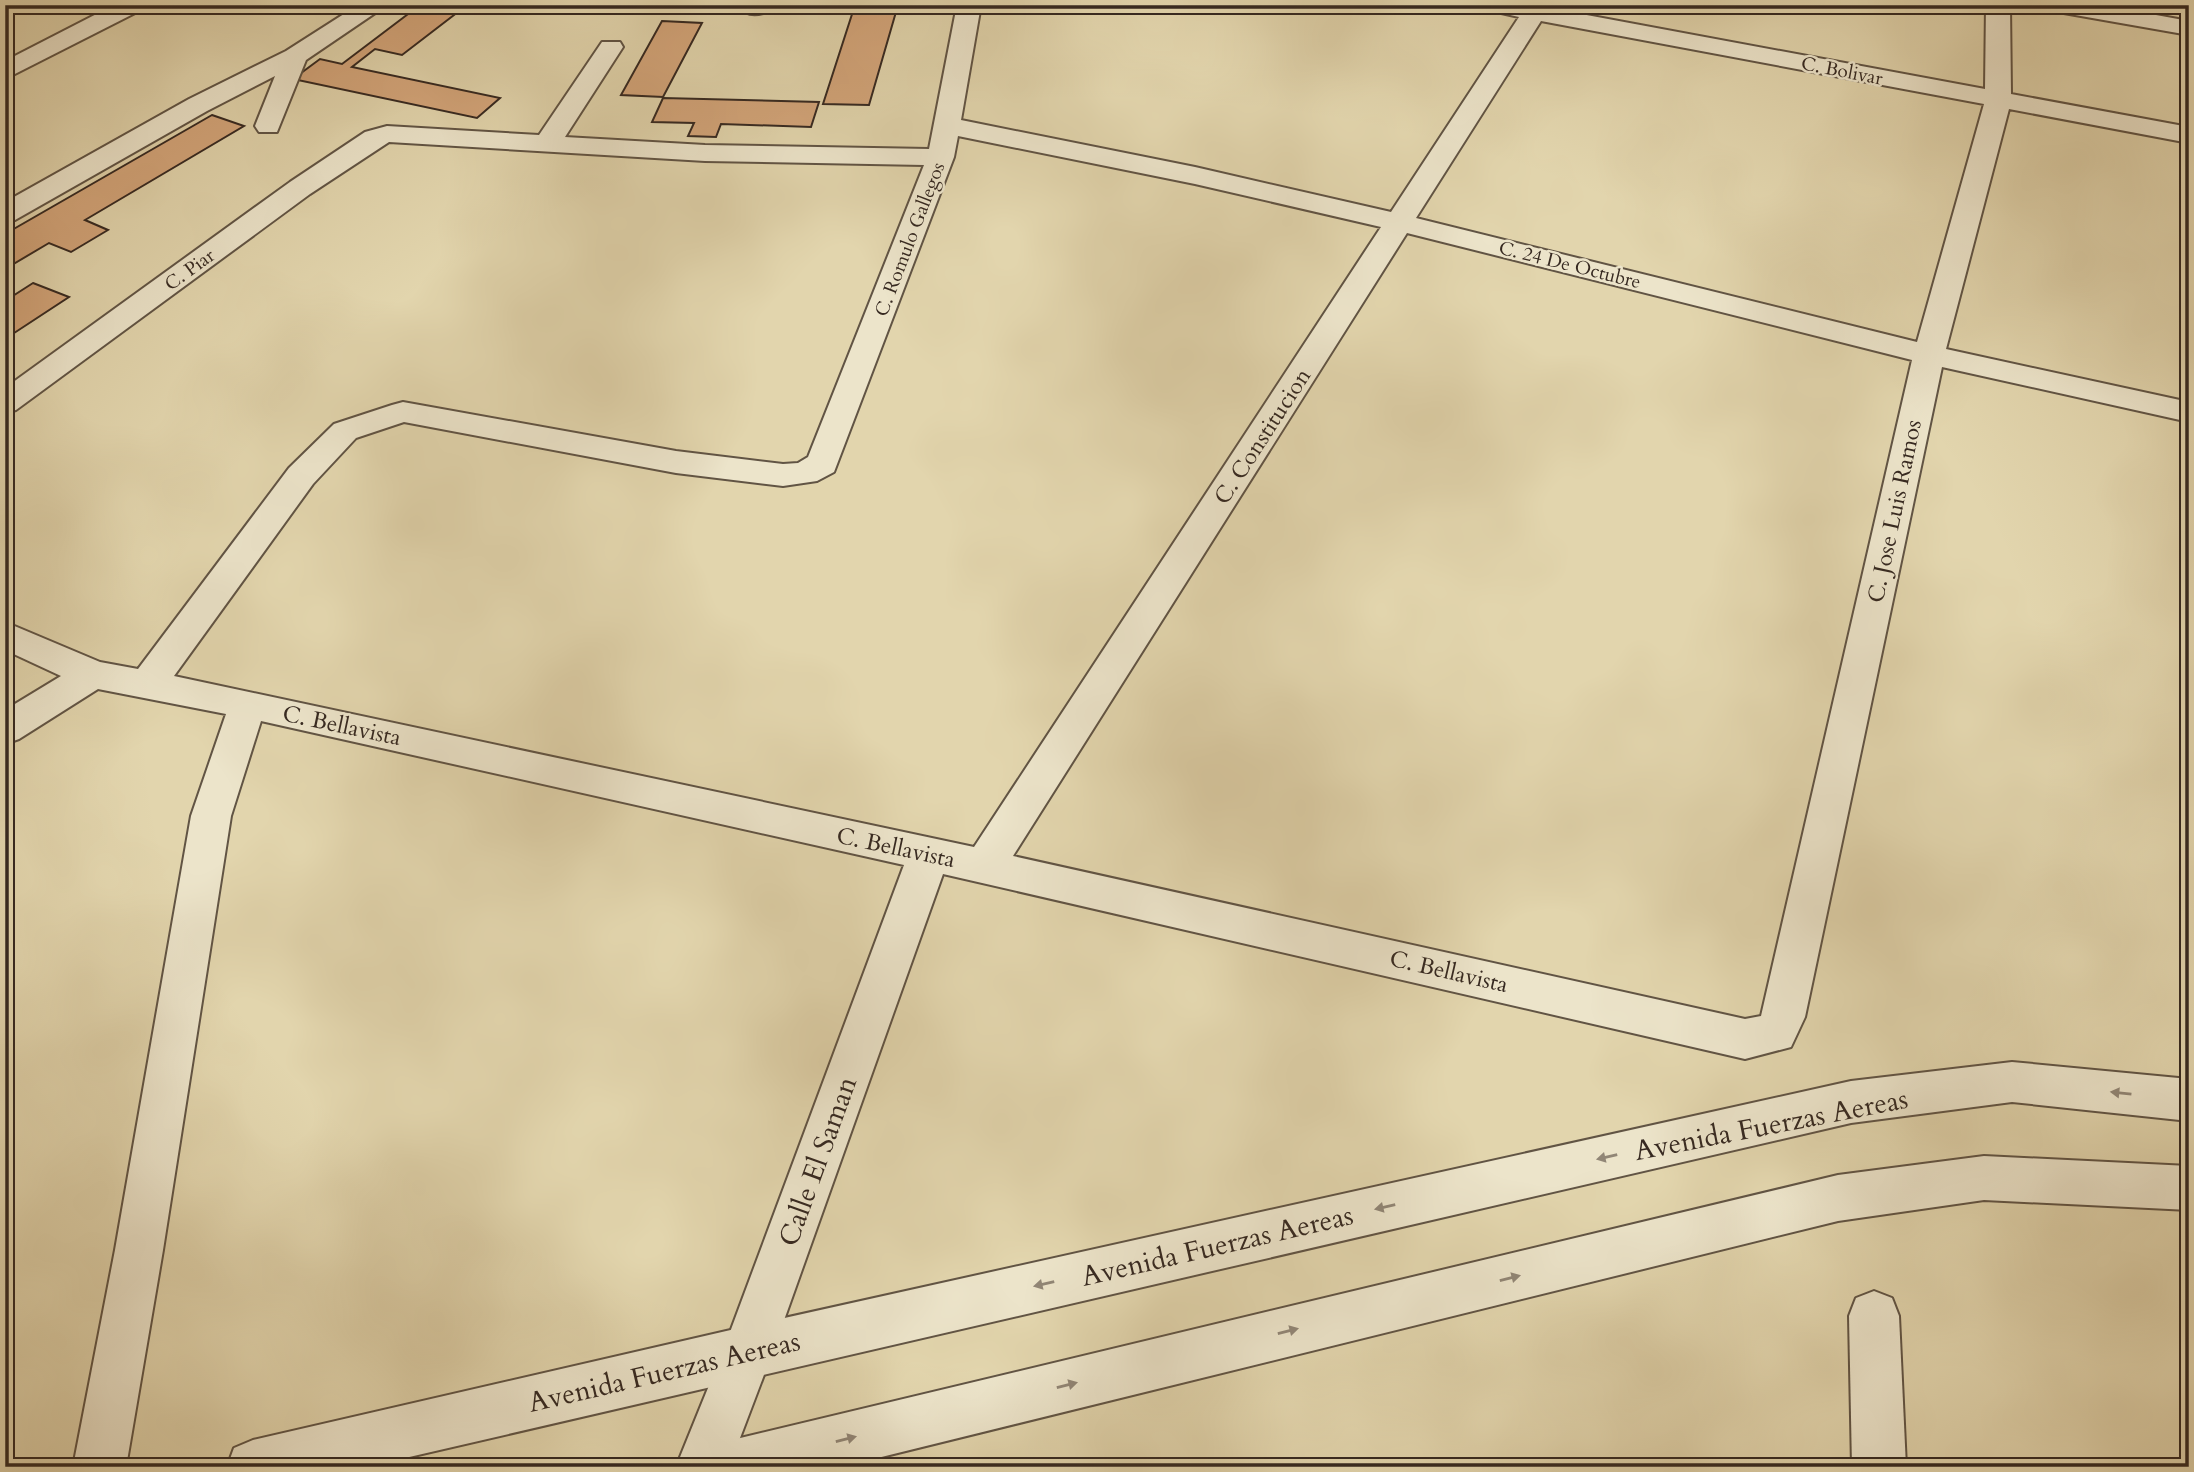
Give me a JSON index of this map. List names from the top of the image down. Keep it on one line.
{"streets":{"street":["C. Bolivar","C. Romulo Gallegos","C. 24 De Octubre","C. Piar","C. Constitucion","C. Jose Luis Ramos","C. Bellavista","Avenida Fuerzas Aereas","Calle El Saman"]},"crossings":[["C. Bolivar","C. Constitucion"],["C. Bolivar","C. Jose Luis Ramos"],["C. Romulo Gallegos","C. 24 De Octubre"],["C. Romulo Gallegos","C. Bellavista"],["C. 24 De Octubre","C. Constitucion"],["C. 24 De Octubre","C. Jose Luis Ramos"],["C. Constitucion","C. Bellavista"],["C. Jose Luis Ramos","C. Bellavista"],["C. Bellavista","Calle El Saman"],["Avenida Fuerzas Aereas","Calle El Saman"]]}
